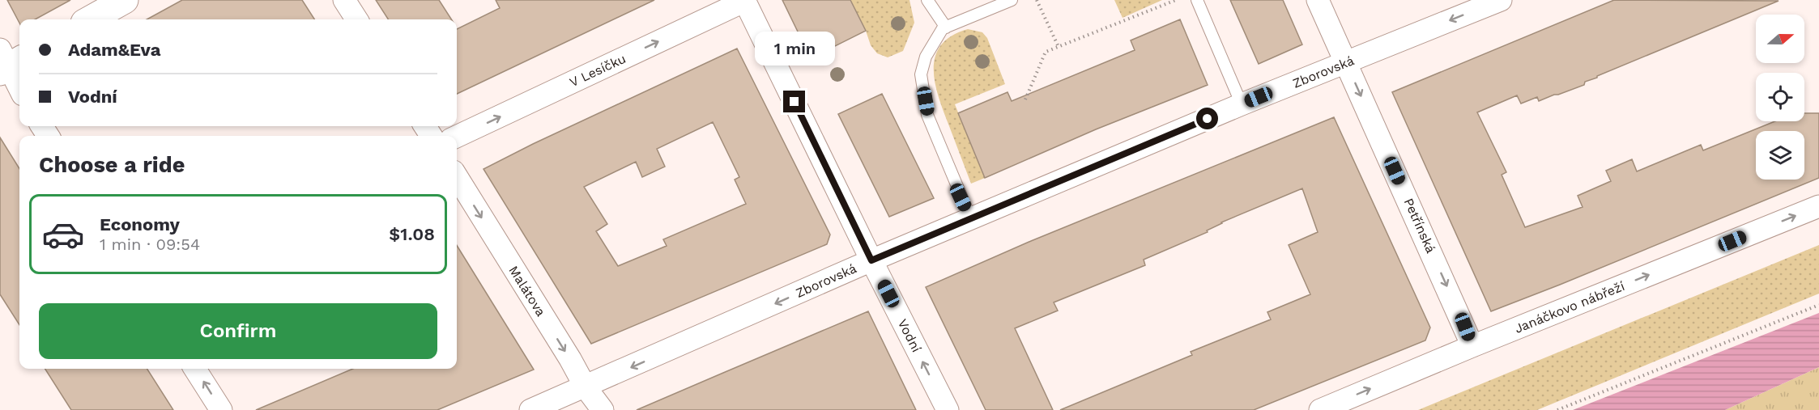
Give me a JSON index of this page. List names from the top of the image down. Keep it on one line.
{"streets":{"street":["V Lesíčku","Zborovská","Petřínská","Malátova","Janáčkovo nábřeží","Vodní"]},"crossings":[["V Lesíčku","Vodní"],["Zborovská","Petřínská"],["Zborovská","Malátova"],["Zborovská","Vodní"],["Petřínská","Janáčkovo nábřeží"]],"one_way":["V Lesíčku","Zborovská","Petřínská","Malátova","Janáčkovo nábřeží","Vodní"],"north":"right","page":{"banner":["Adam&Eva","Vodní"],"bubble":"1 min","heading":"Choose a ride","list":[{"name":"Economy","note":"1 min · 09:54","value":"$1.08"}],"buttons":"Confirm"}}
